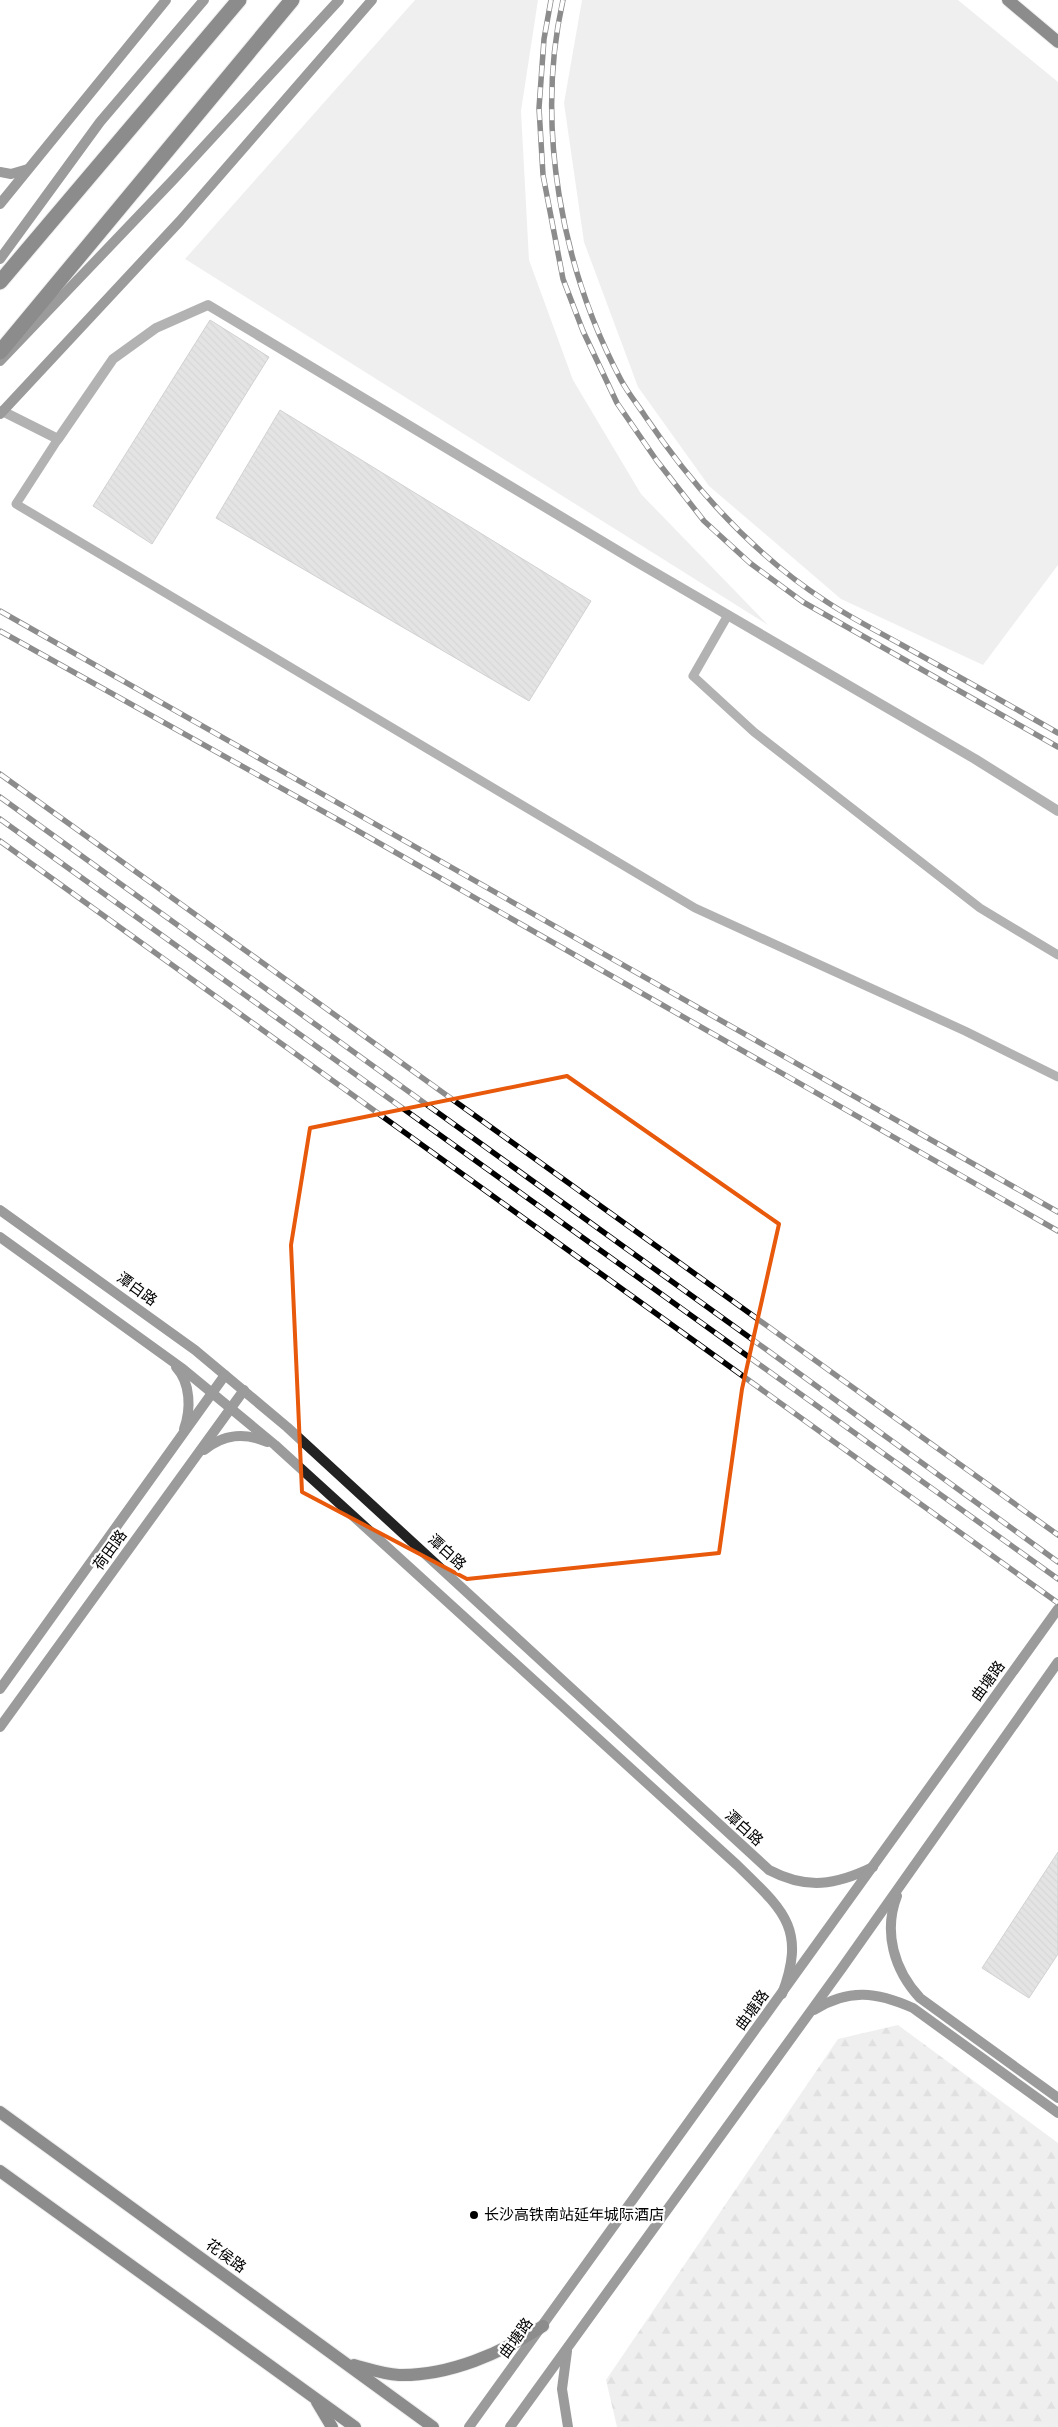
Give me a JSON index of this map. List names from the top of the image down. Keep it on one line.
{"streets":{"main road":["花侯路"],"street":["潭白路","荷田路","曲塘路"]},"crossings":[["潭白路","荷田路"],["潭白路","曲塘路"]],"places":["长沙高铁南站延年城际酒店"]}
